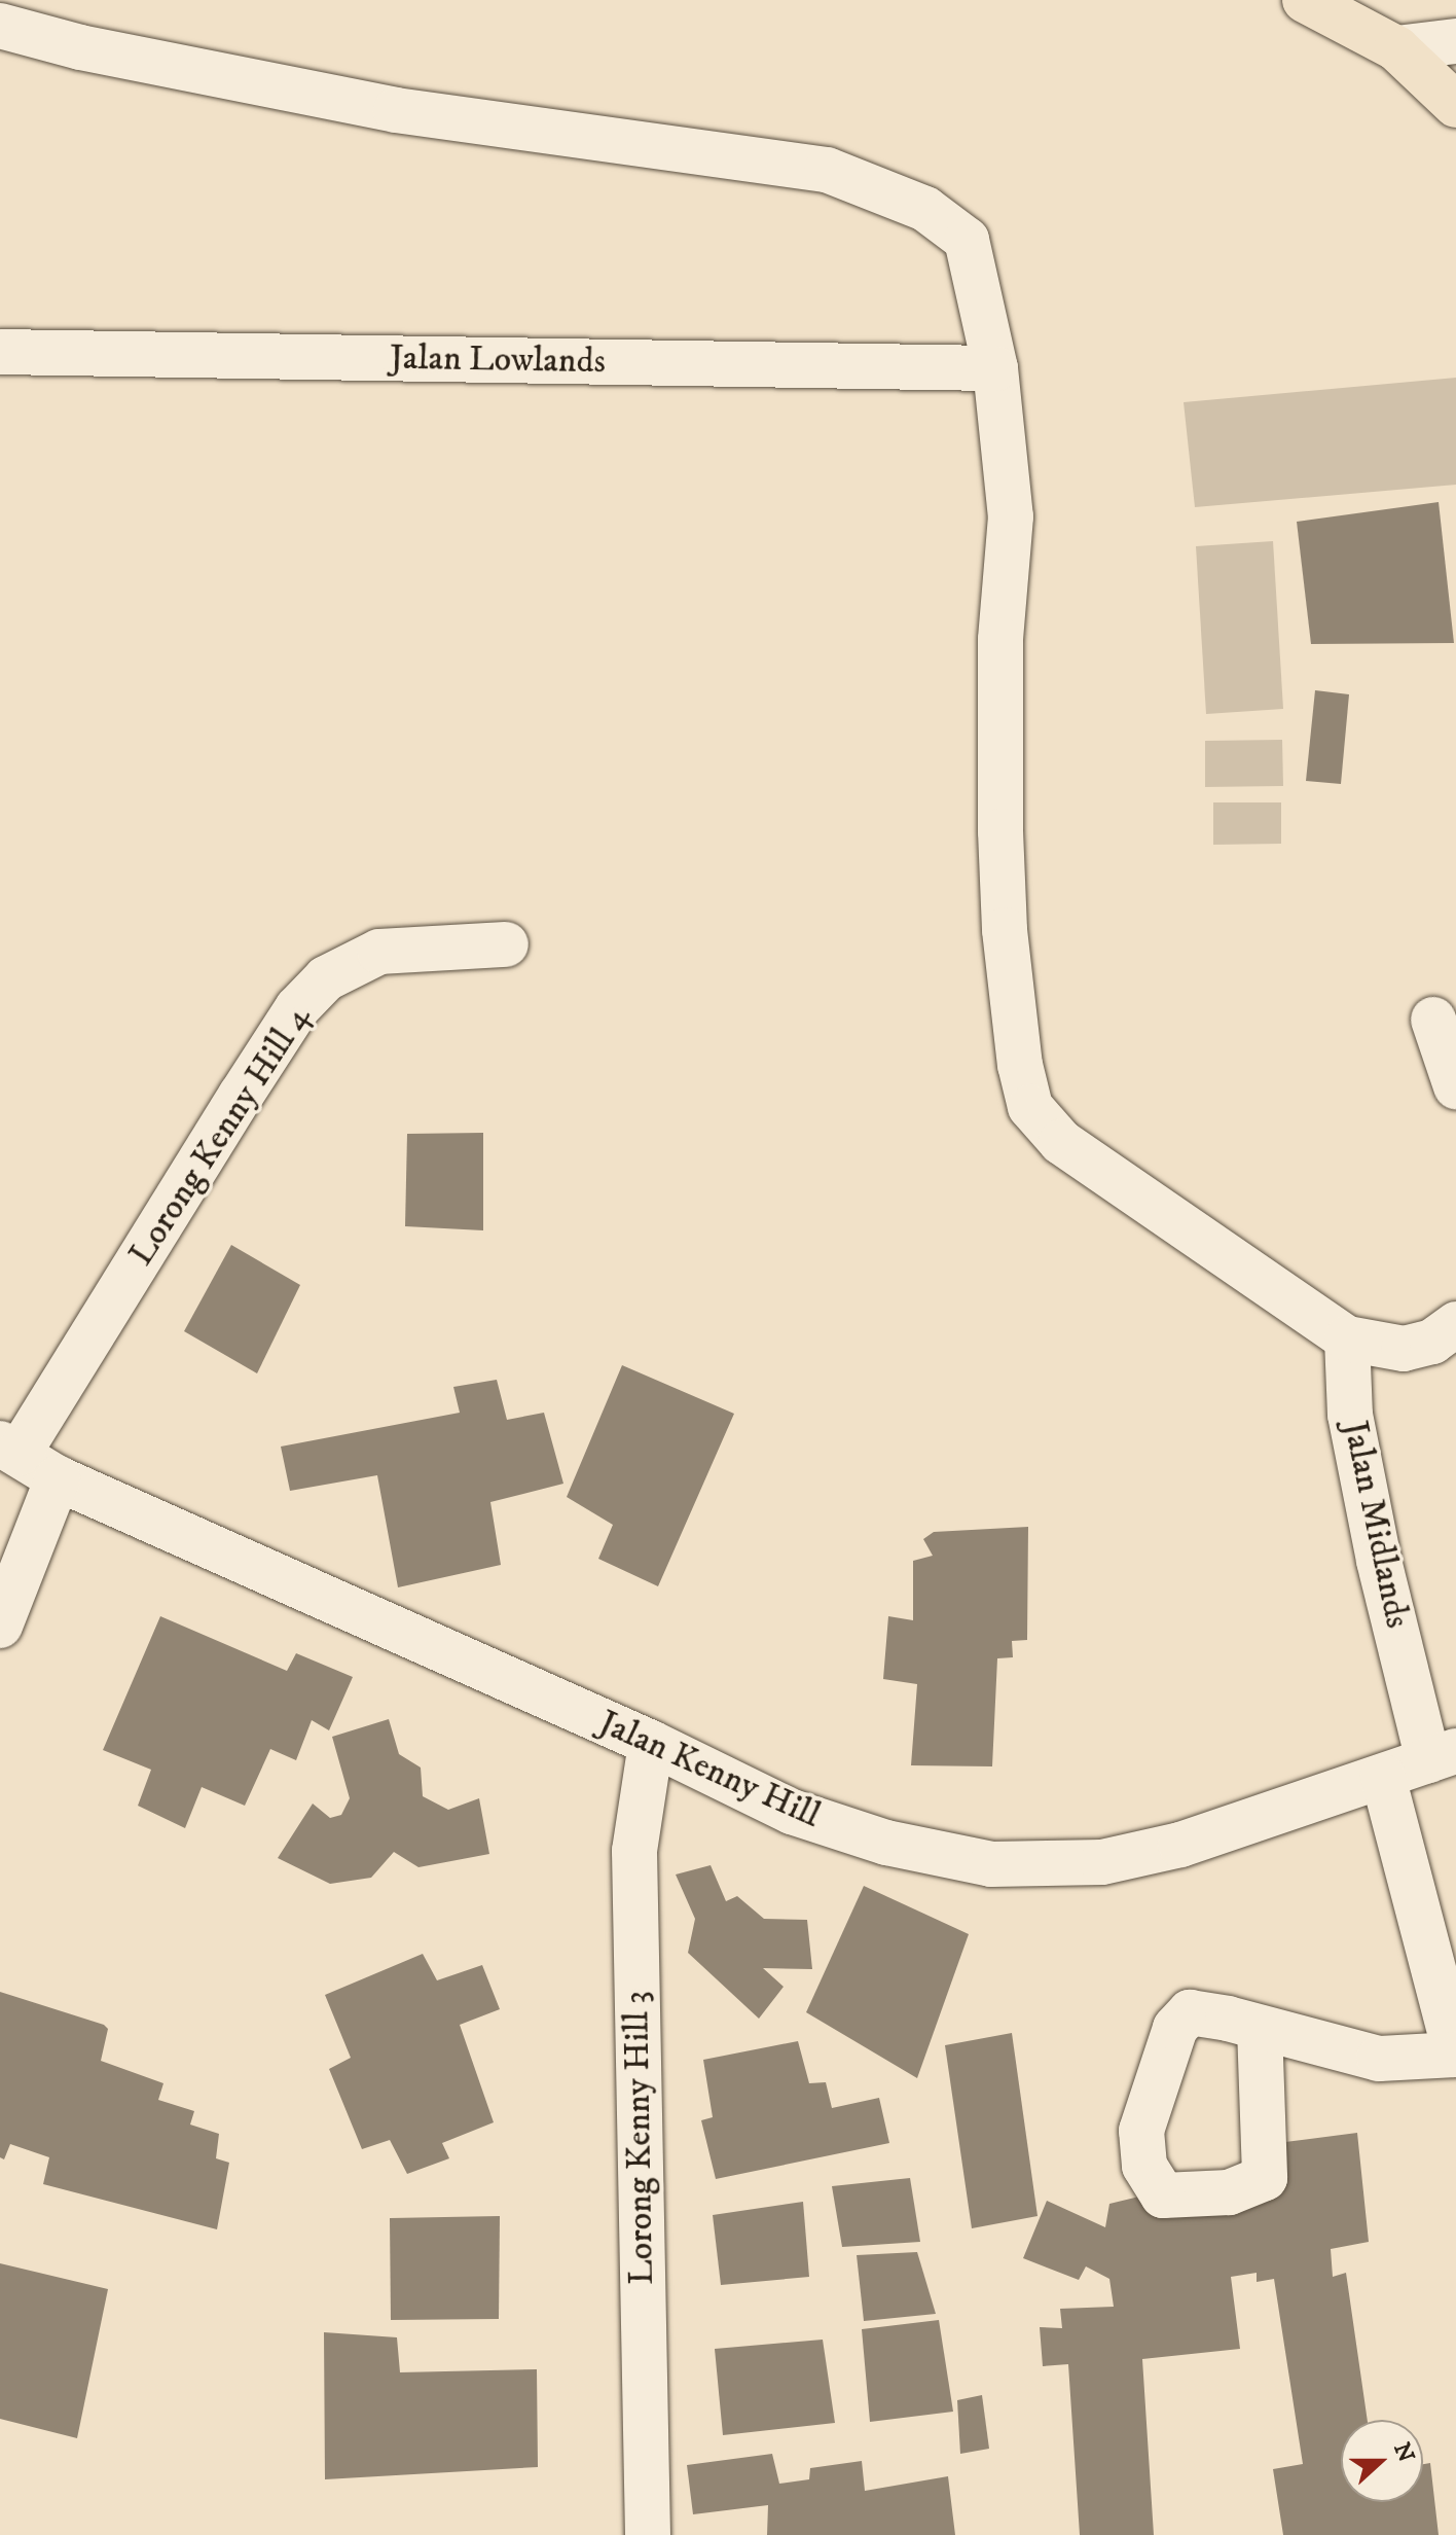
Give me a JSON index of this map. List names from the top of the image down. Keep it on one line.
{"streets":{"street":["Jalan Lowlands","Lorong Kenny Hill 4","Jalan Midlands","Jalan Kenny Hill","Lorong Kenny Hill 3"]},"crossings":[["Lorong Kenny Hill 4","Jalan Kenny Hill"],["Jalan Midlands","Jalan Kenny Hill"],["Jalan Kenny Hill","Lorong Kenny Hill 3"]],"north":"right"}
